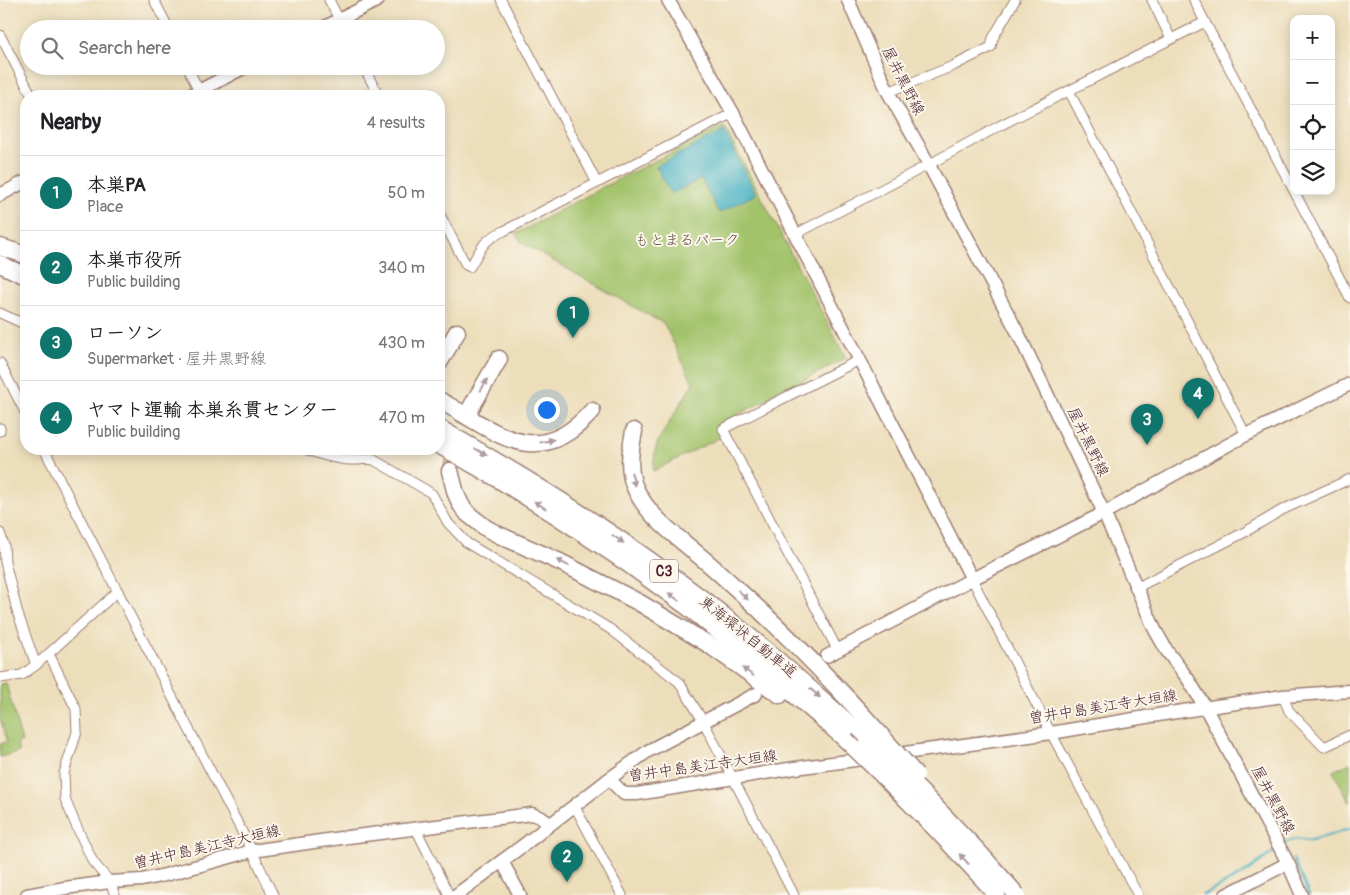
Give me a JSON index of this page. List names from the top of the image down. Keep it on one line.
{"streets":{"highway":["C3","東海環状自動車道"],"main road":["屋井黒野線","曽井中島美江寺大垣線"]},"crossings":[["屋井黒野線","曽井中島美江寺大垣線"]],"parks":["もとまるパーク"],"page":{"map_buttons":["+","−"],"search":"Search here","heading":["Nearby","4 results"],"list":[{"mark":"1","name":"本巣PA","note":"Place","value":"50 m"},{"mark":"2","name":"本巣市役所","note":"Public building","value":"340 m"},{"mark":"3","name":"ローソン","note":"Supermarket · 屋井黒野線","value":"430 m"},{"mark":"4","name":"ヤマト運輸 本巣糸貫センター","note":"Public building","value":"470 m"}],"pins":["1","4","3","2"]}}
